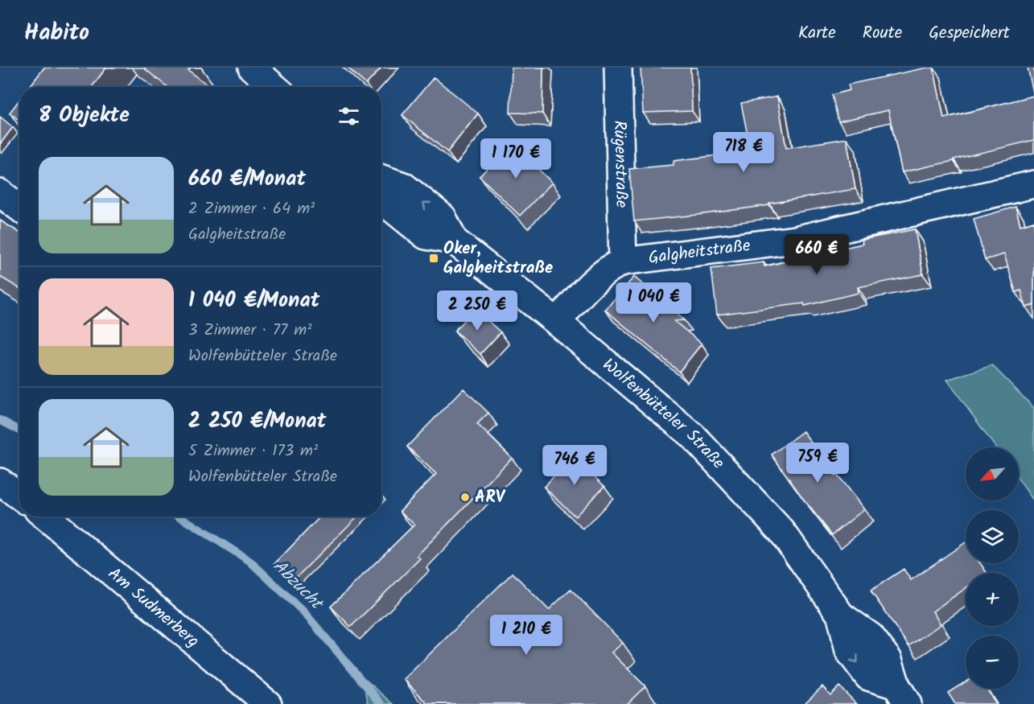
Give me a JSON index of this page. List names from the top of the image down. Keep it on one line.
{"streets":{"street":["Rügenstraße","Galgheitstraße","Wolfenbütteler Straße","Am Sudmerberg"]},"crossings":[["Rügenstraße","Galgheitstraße"],["Galgheitstraße","Wolfenbütteler Straße"]],"water":["Abzucht"],"places":{"transit":["Oker, Galgheitstraße"],"other":["ARV"]},"north":"bottom left","page":{"header":"Habito","nav":["Karte","Route","Gespeichert"],"heading":"8 Objekte","price":["718 €","1 170 €","660 €","1 040 €","2 250 €","759 €","746 €","1 210 €"],"list":[{"name":"660 €/Monat","note":"2 Zimmer · 64 m² · Galgheitstraße"},{"name":"1 040 €/Monat","note":"3 Zimmer · 77 m² · Wolfenbütteler Straße"},{"name":"2 250 €/Monat","note":"5 Zimmer · 173 m² · Wolfenbütteler Straße"}],"map_buttons":["+","−"]}}
